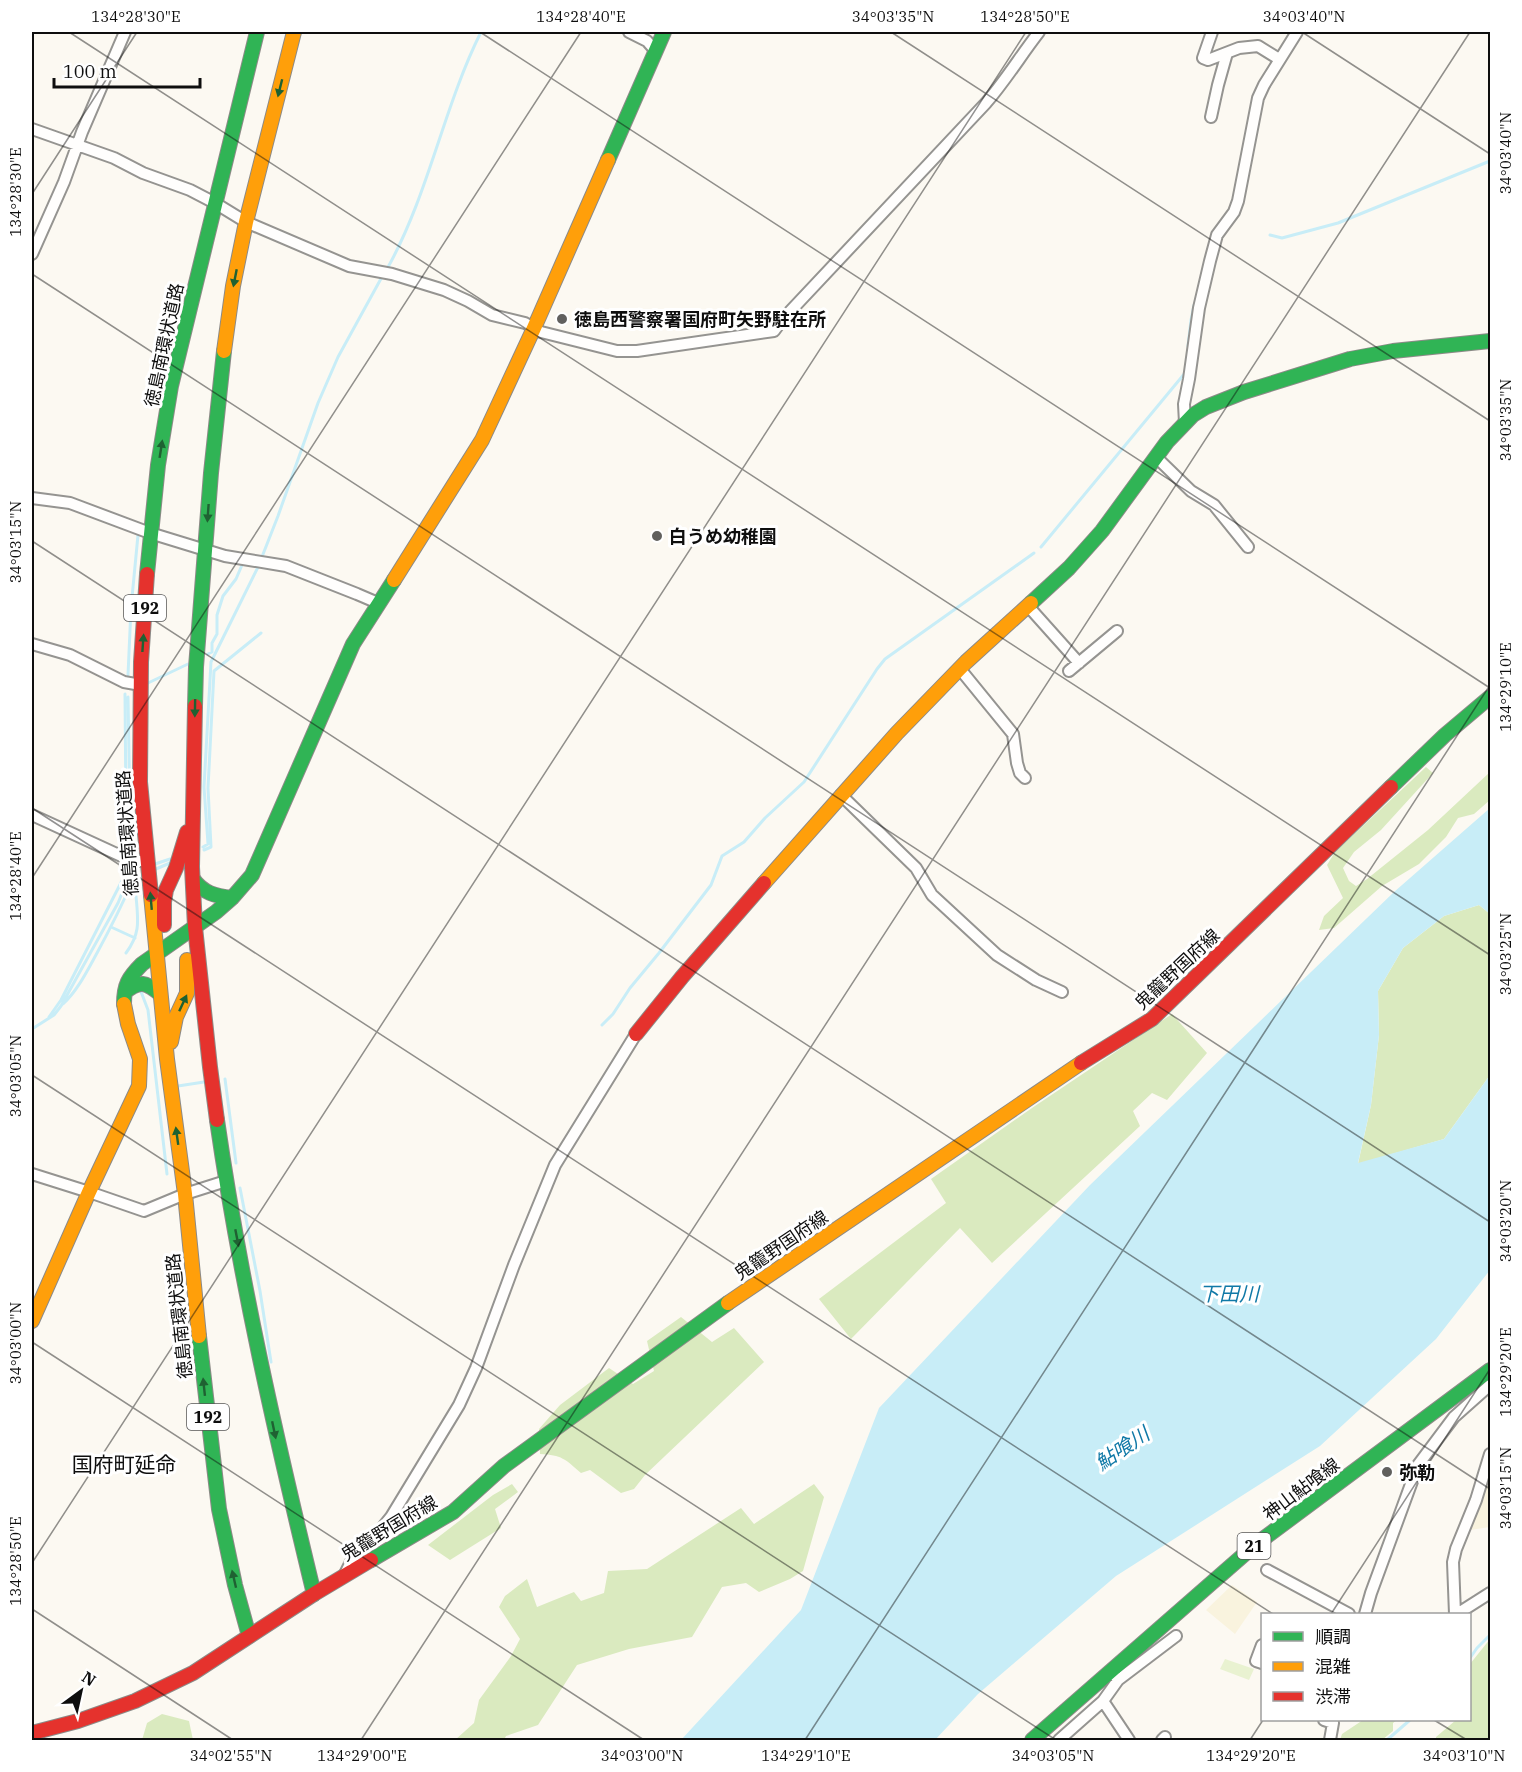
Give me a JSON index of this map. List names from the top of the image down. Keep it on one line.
{"streets":{"main road":["徳島南環状道路","192","鬼籠野国府線","神山鮎喰線","21"]},"crossings":[["徳島南環状道路","鬼籠野国府線"]],"districts":["国府町延命"],"water":["下田川","鮎喰川"],"places":["徳島西警察署国府町矢野駐在所","白うめ幼稚園","弥勒"],"legend":["順調","混雑","渋滞"],"scale_bar":"100 m","north":"top right","coordinates":["134°28'30\"E","134°28'40\"E","34°03'35\"N","134°28'50\"E","34°03'40\"N","34°03'15\"N","134°29'10\"E","34°03'25\"N","34°03'05\"N","34°03'20\"N","34°03'00\"N","134°29'20\"E","34°02'55\"N","134°29'00\"E","34°03'10\"N"]}
